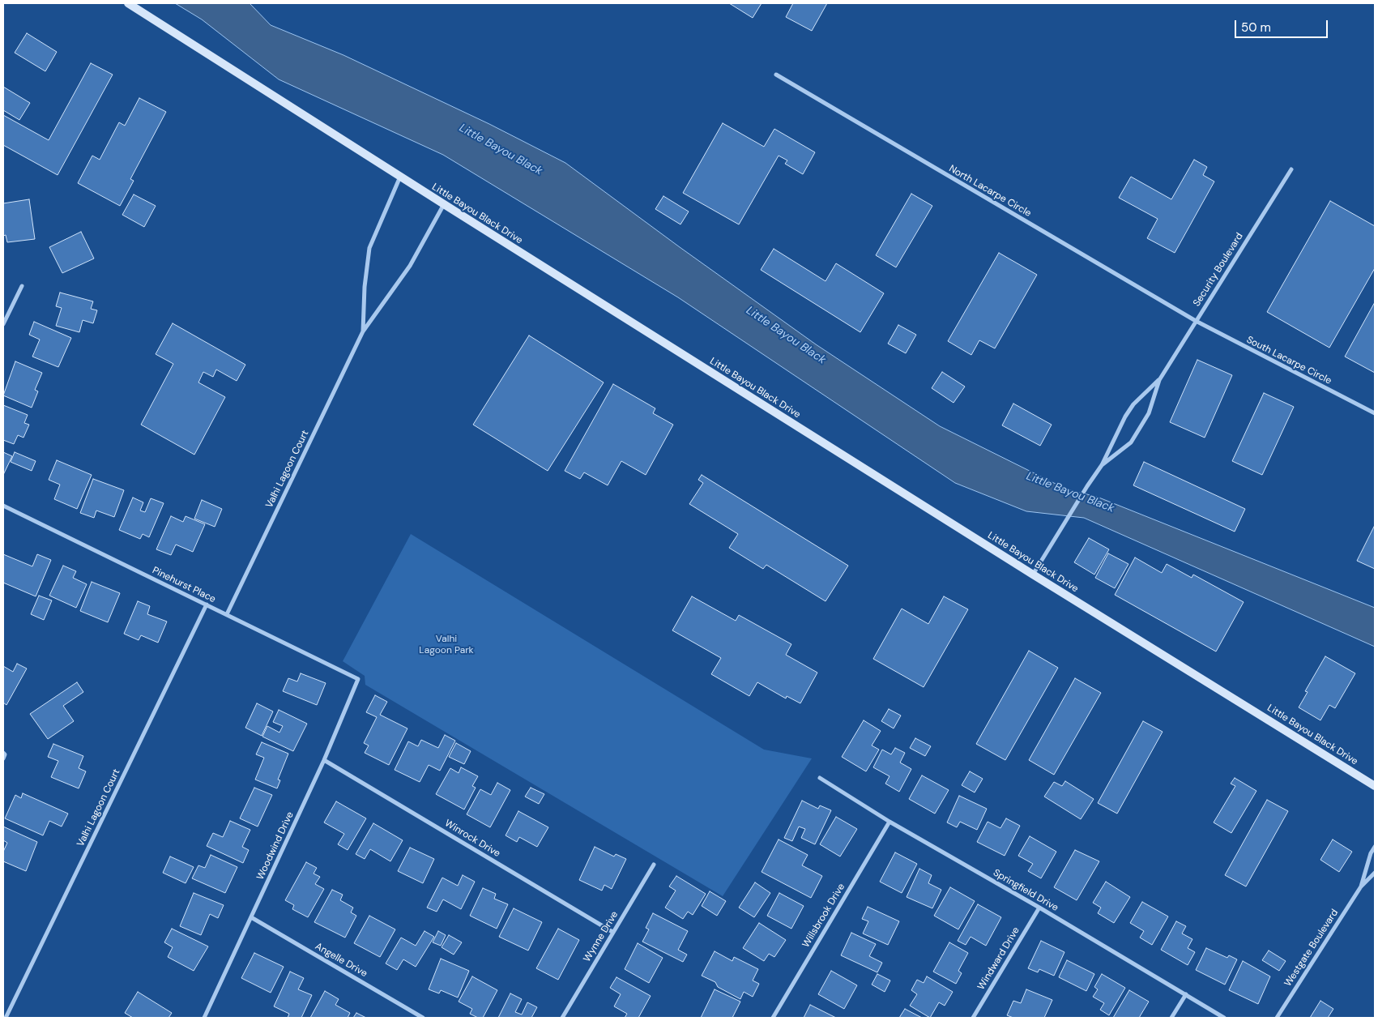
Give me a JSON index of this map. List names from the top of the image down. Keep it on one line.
{"streets":{"main road":["Little Bayou Black Drive"],"street":["North Lacarpe Circle","Security Boulevard","South Lacarpe Circle","Valhi Lagoon Court","Pinehurst Place","Winrock Drive","Woodwind Drive","Springfield Drive","Willsbrook Drive","Wynne Drive","Westgate Boulevard","Windward Drive","Angelle Drive"]},"crossings":[["North Lacarpe Circle","Security Boulevard"],["North Lacarpe Circle","South Lacarpe Circle"],["Little Bayou Black Drive","Security Boulevard"],["Little Bayou Black Drive","Valhi Lagoon Court"],["Security Boulevard","South Lacarpe Circle"],["Valhi Lagoon Court","Pinehurst Place"],["Pinehurst Place","Woodwind Drive"],["Winrock Drive","Woodwind Drive"],["Winrock Drive","Wynne Drive"],["Woodwind Drive","Angelle Drive"],["Springfield Drive","Willsbrook Drive"],["Springfield Drive","Windward Drive"]],"water":["Little Bayou Black"],"parks":["Valhi Lagoon Park"],"scale_bar":"50 m"}
